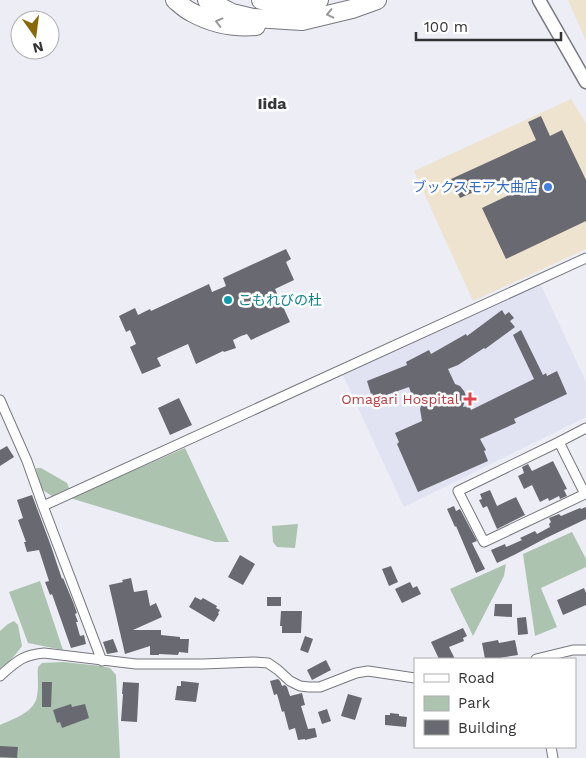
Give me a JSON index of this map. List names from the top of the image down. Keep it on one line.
{"districts":["Iida"],"places":{"other":["ブックスモア大曲店","こもれびの杜"],"health":["Omagari Hospital"]},"legend":["Road","Park","Building"],"scale_bar":"100 m","north":"bottom"}
